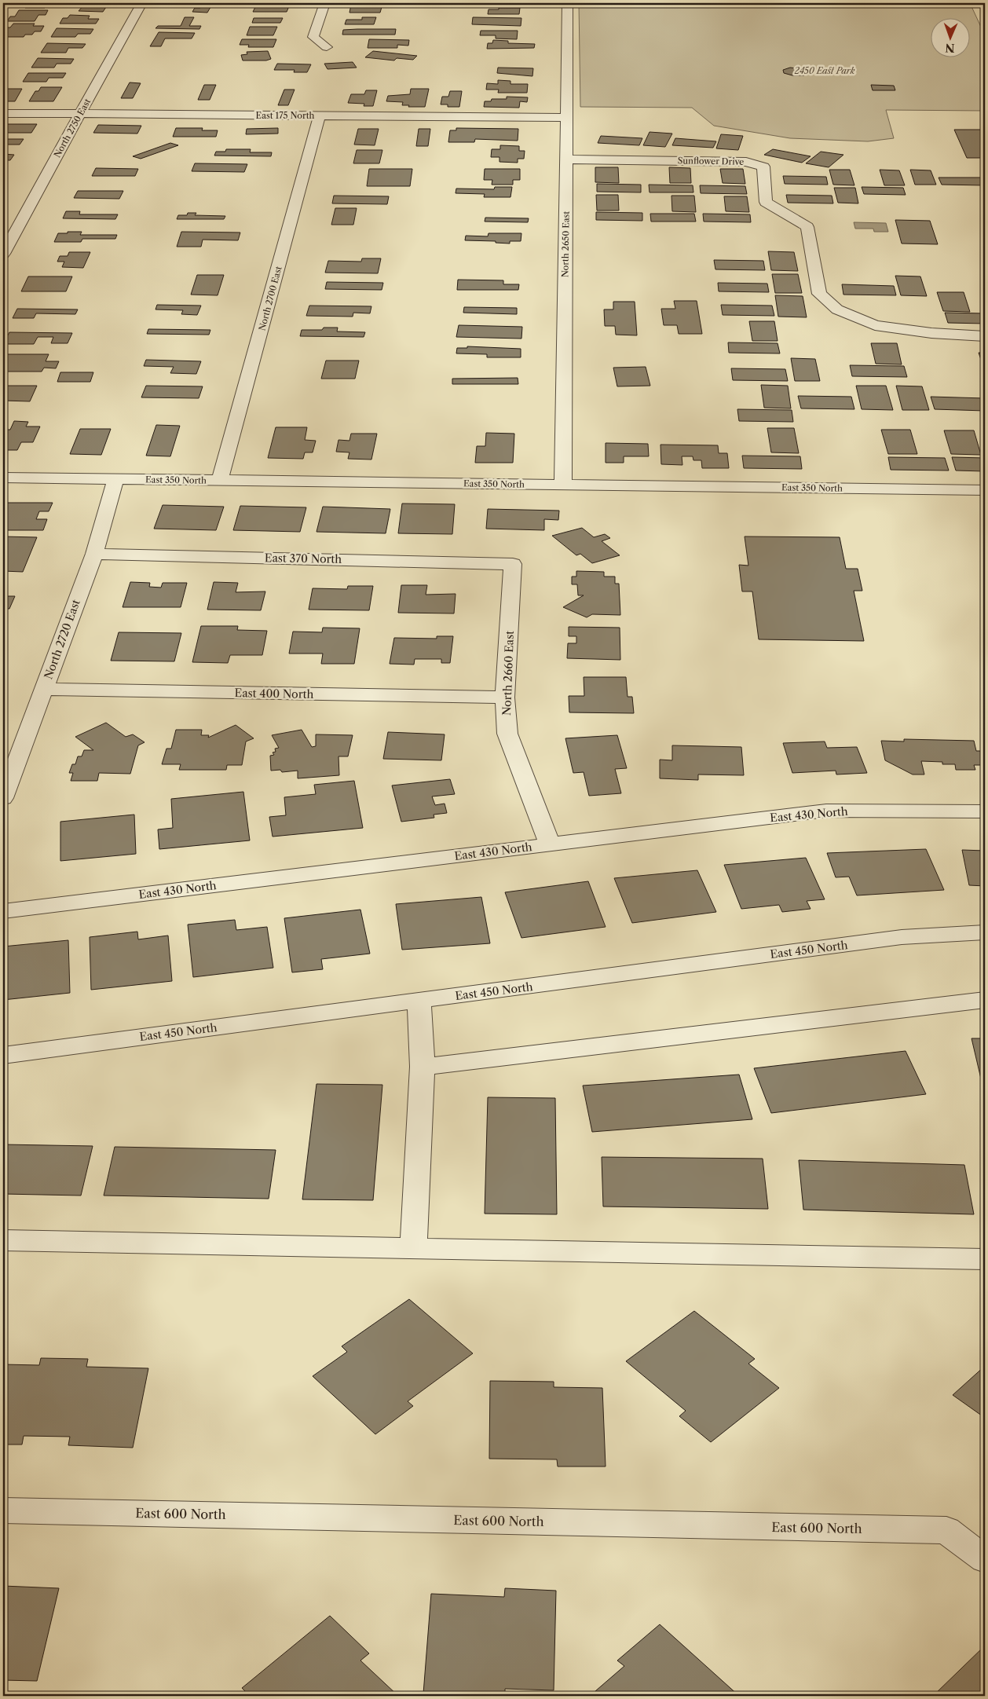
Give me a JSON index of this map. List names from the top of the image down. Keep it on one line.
{"streets":{"street":["East 175 North","North 2750 East","Sunflower Drive","North 2650 East","North 2700 East","East 350 North","East 370 North","North 2720 East","North 2660 East","East 400 North","East 430 North","East 450 North","East 600 North"]},"crossings":[["East 175 North","North 2750 East"],["East 175 North","North 2650 East"],["East 175 North","North 2700 East"],["Sunflower Drive","North 2650 East"],["North 2650 East","East 350 North"],["North 2700 East","East 350 North"],["East 350 North","North 2720 East"],["East 370 North","North 2720 East"],["East 370 North","North 2660 East"],["North 2720 East","East 400 North"],["North 2660 East","East 400 North"],["North 2660 East","East 430 North"]],"parks":["2450 East Park"],"north":"bottom"}
